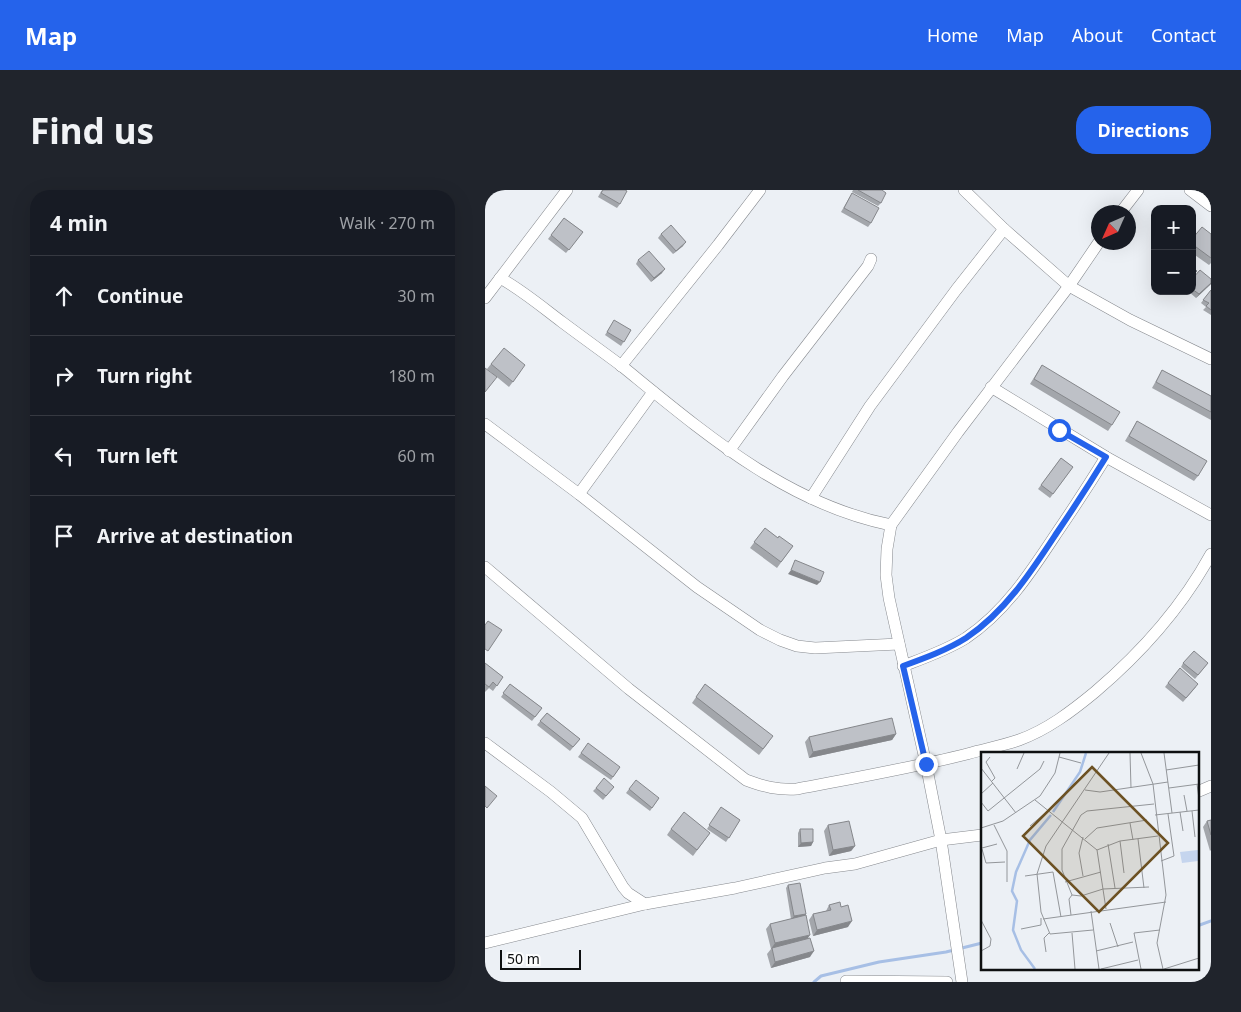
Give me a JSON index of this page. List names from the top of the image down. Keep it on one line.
{"scale_bar":"50 m","north":"bottom left","page":{"header":"Map","nav":["Home","Map","About","Contact"],"buttons":"Directions","title":"Find us","heading":["4 min","Walk · 270 m"],"map_buttons":["+","−"],"list":[["Continue","30 m"],["Turn right","180 m"],["Turn left","60 m"],"Arrive at destination"],"scale":"50 m"}}
